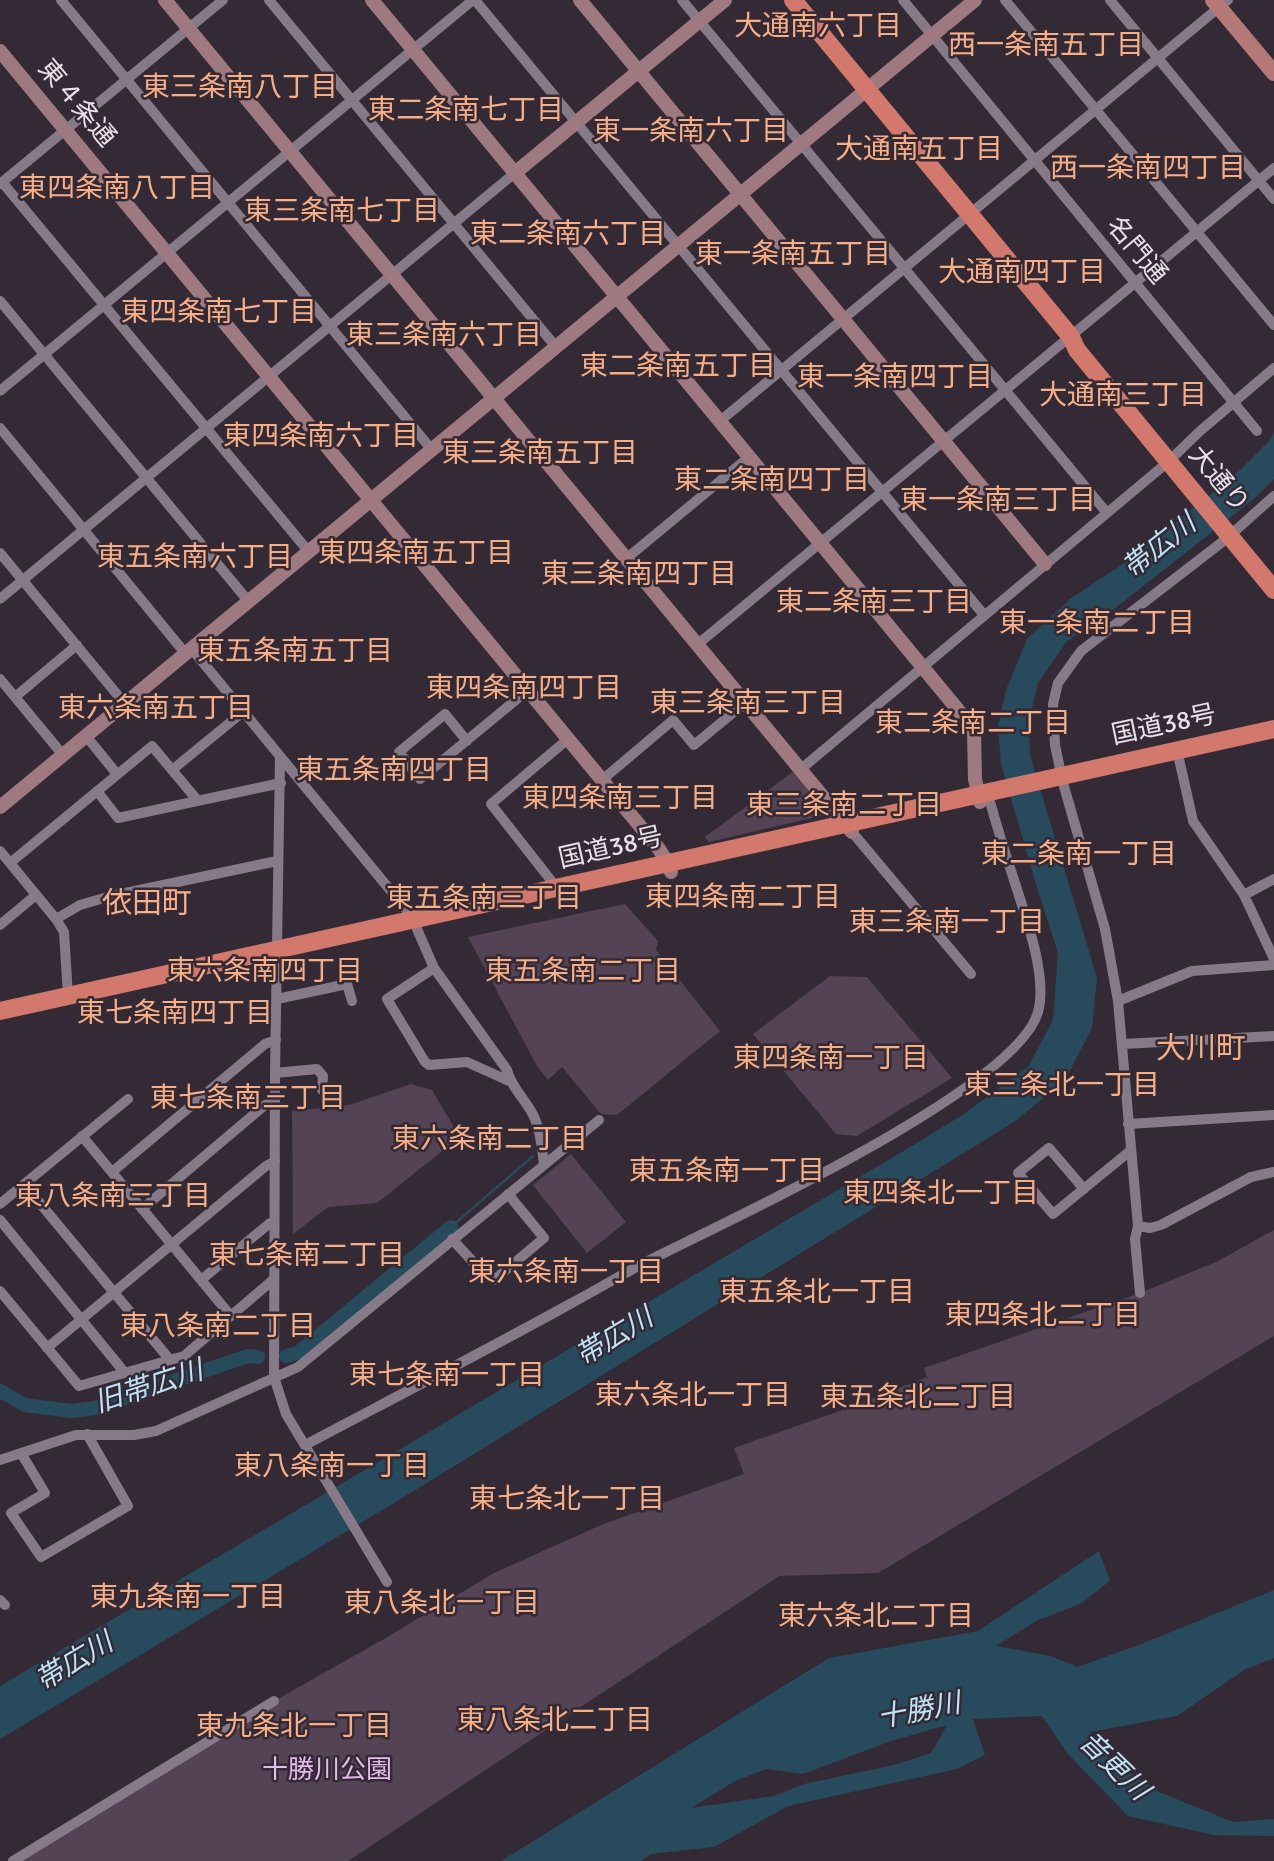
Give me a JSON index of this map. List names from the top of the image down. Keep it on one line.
{"streets":{"highway":["大通り","国道38号"],"street":["東４条通","名門通"]},"crossings":[["東４条通","国道38号"]],"districts":["大通南六丁目","西一条南五丁目","東三条南八丁目","東二条南七丁目","東一条南六丁目","大通南五丁目","西一条南四丁目","東四条南八丁目","東三条南七丁目","東二条南六丁目","東一条南五丁目","大通南四丁目","東四条南七丁目","東三条南六丁目","東二条南五丁目","東一条南四丁目","大通南三丁目","東四条南六丁目","東三条南五丁目","東二条南四丁目","東一条南三丁目","東四条南五丁目","東五条南六丁目","東三条南四丁目","東二条南三丁目","東一条南二丁目","東五条南五丁目","東四条南四丁目","東三条南三丁目","東六条南五丁目","東二条南二丁目","東五条南四丁目","東四条南三丁目","東三条南二丁目","東二条南一丁目","東四条南二丁目","東五条南三丁目","依田町","東三条南一丁目","東六条南四丁目","東五条南二丁目","東七条南四丁目","大川町","東四条南一丁目","東三条北一丁目","東七条南三丁目","東六条南二丁目","東五条南一丁目","東四条北一丁目","東八条南三丁目","東七条南二丁目","東六条南一丁目","東五条北一丁目","東四条北二丁目","東八条南二丁目","東七条南一丁目","東六条北一丁目","東五条北二丁目","東八条南一丁目","東七条北一丁目","東九条南一丁目","東八条北一丁目","東六条北二丁目","東八条北二丁目","東九条北一丁目"],"water":["帯広川","旧帯広川","十勝川","音更川"],"parks":["十勝川公園"]}
